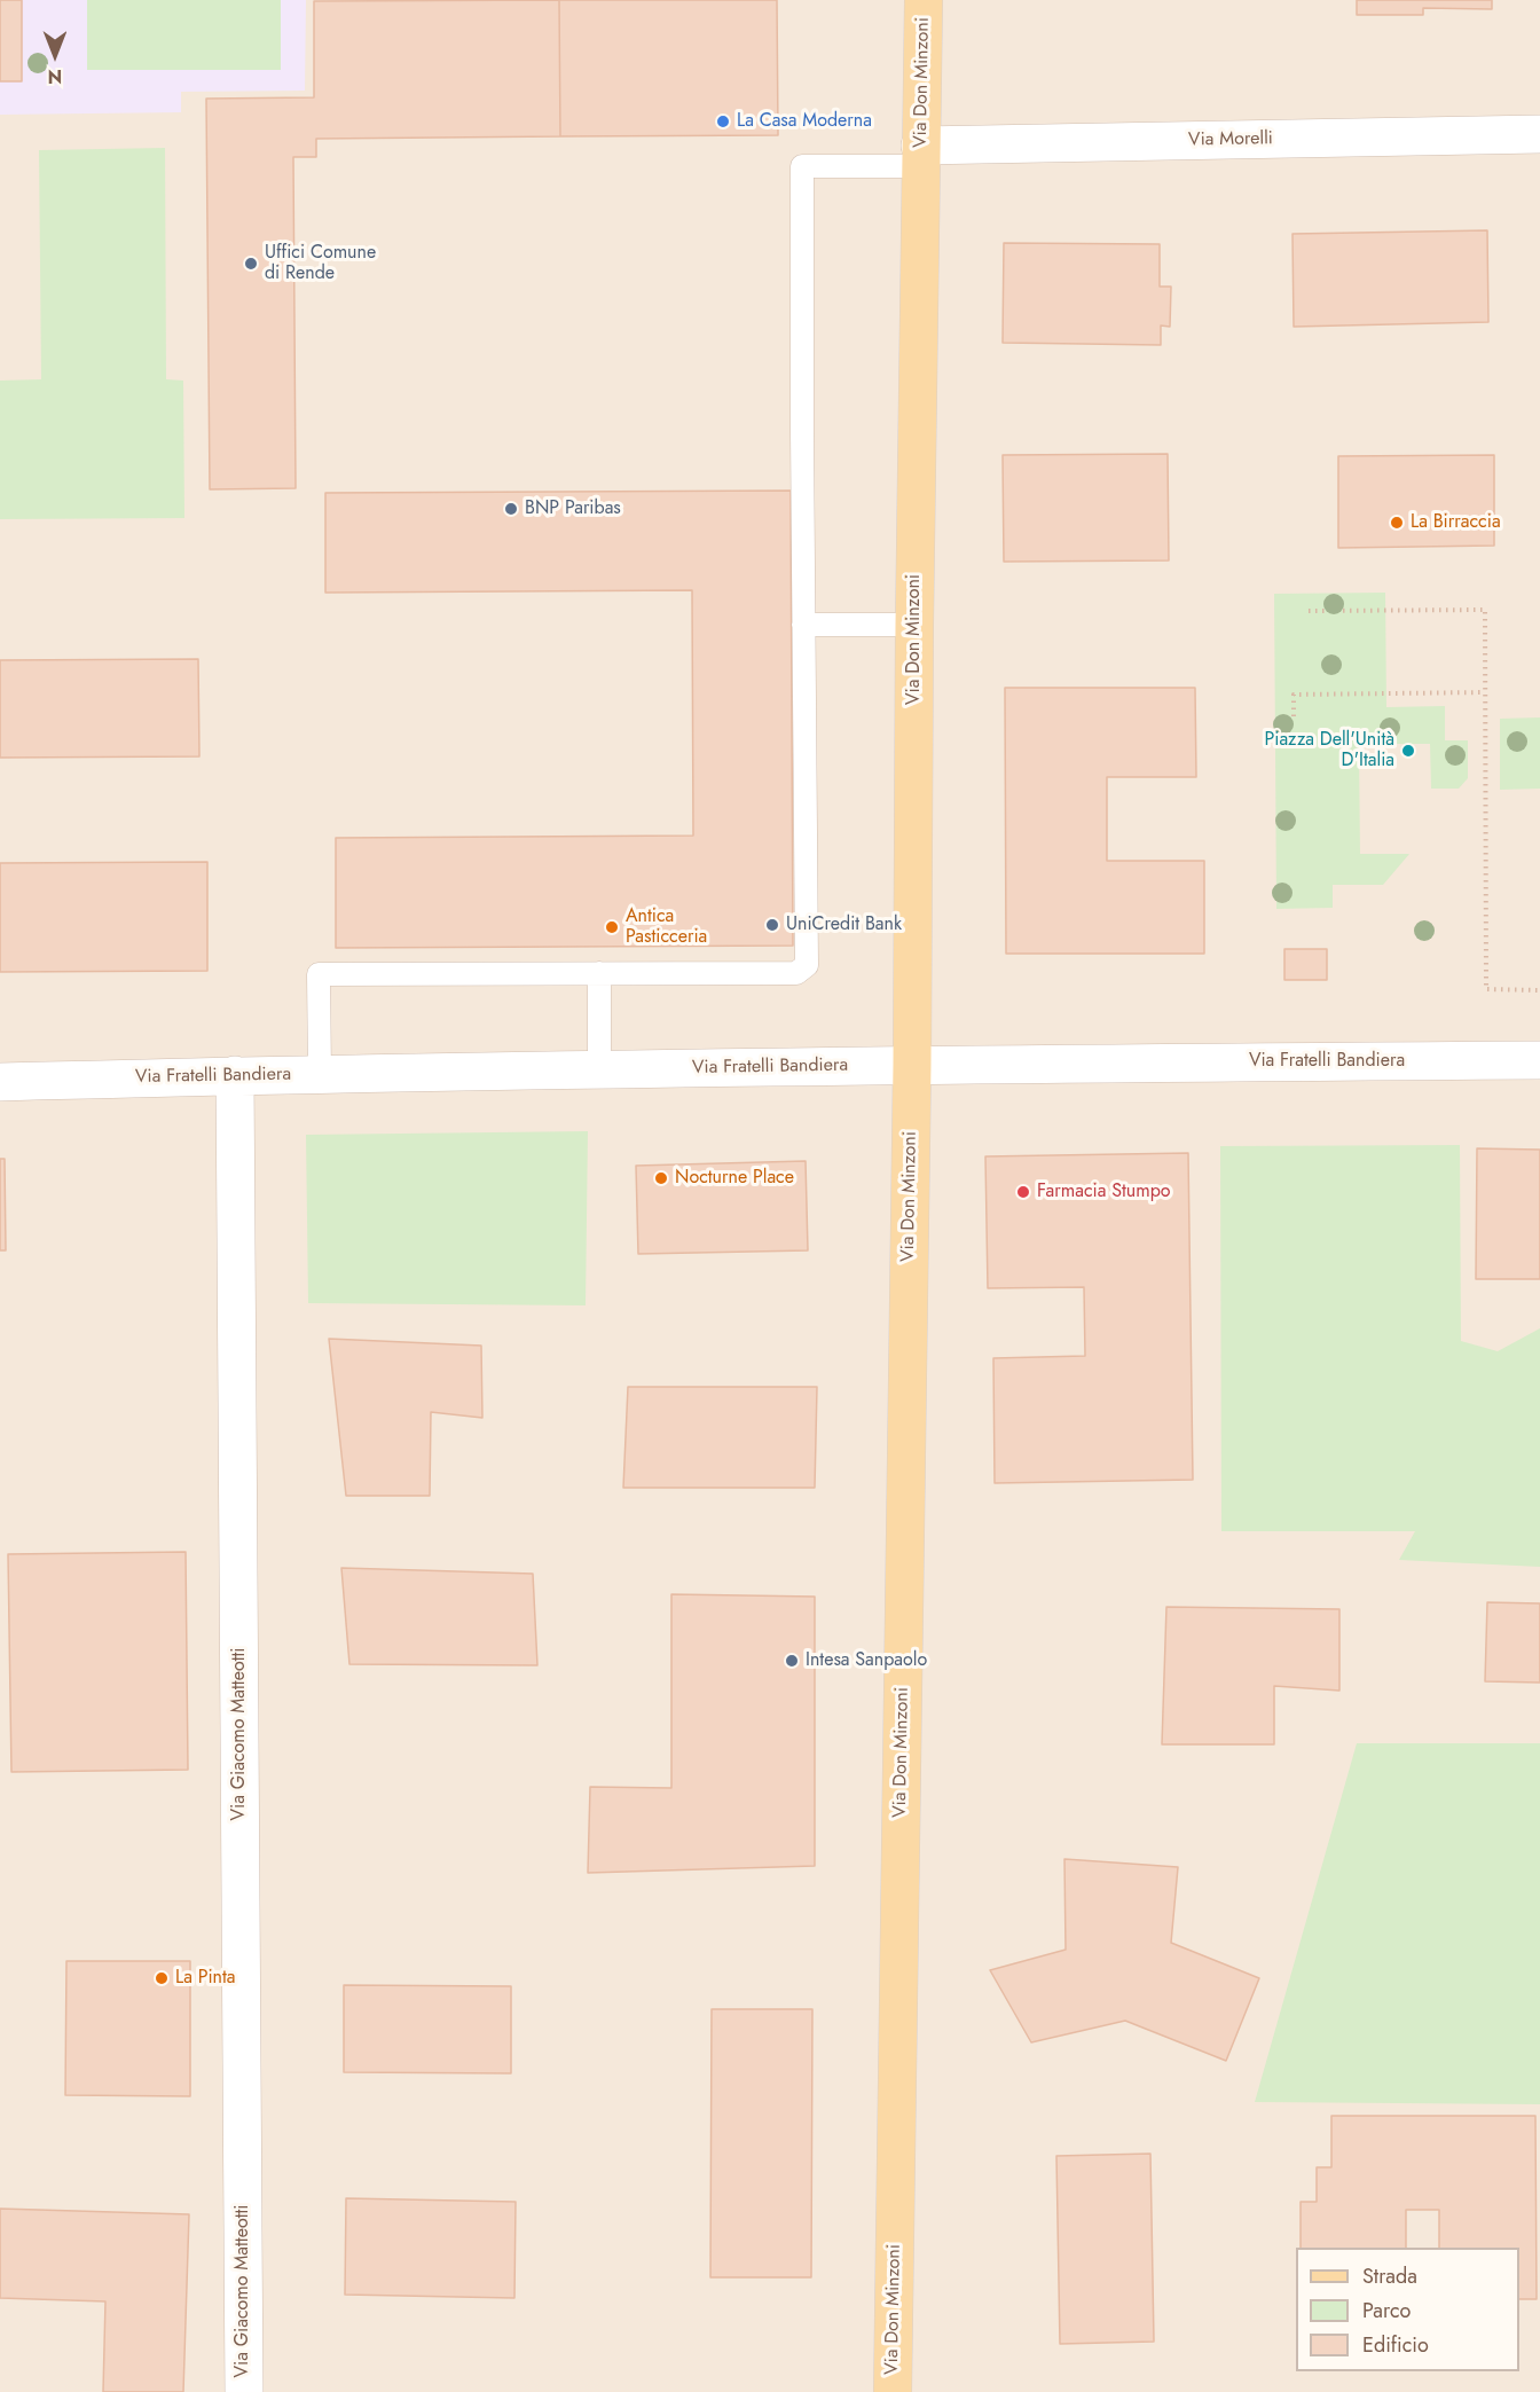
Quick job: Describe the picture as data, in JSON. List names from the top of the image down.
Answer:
{
  "streets": {
    "main road": ["Via Don Minzoni"],
    "street": ["Via Morelli", "Via Fratelli Bandiera", "Via Giacomo Matteotti"]
  },
  "crossings": [
    ["Via Don Minzoni", "Via Morelli"],
    ["Via Don Minzoni", "Via Fratelli Bandiera"],
    ["Via Fratelli Bandiera", "Via Giacomo Matteotti"]
  ],
  "places": [
    "La Casa Moderna",
    "Uffici Comune di Rende",
    "BNP Paribas",
    "La Birraccia",
    "Piazza Dell'Unità D'Italia",
    "UniCredit Bank",
    "Antica Pasticceria",
    "Nocturne Place",
    "Farmacia Stumpo",
    "Intesa Sanpaolo",
    "La Pinta"
  ],
  "legend": ["Strada", "Parco", "Edificio"],
  "north": "bottom"
}
